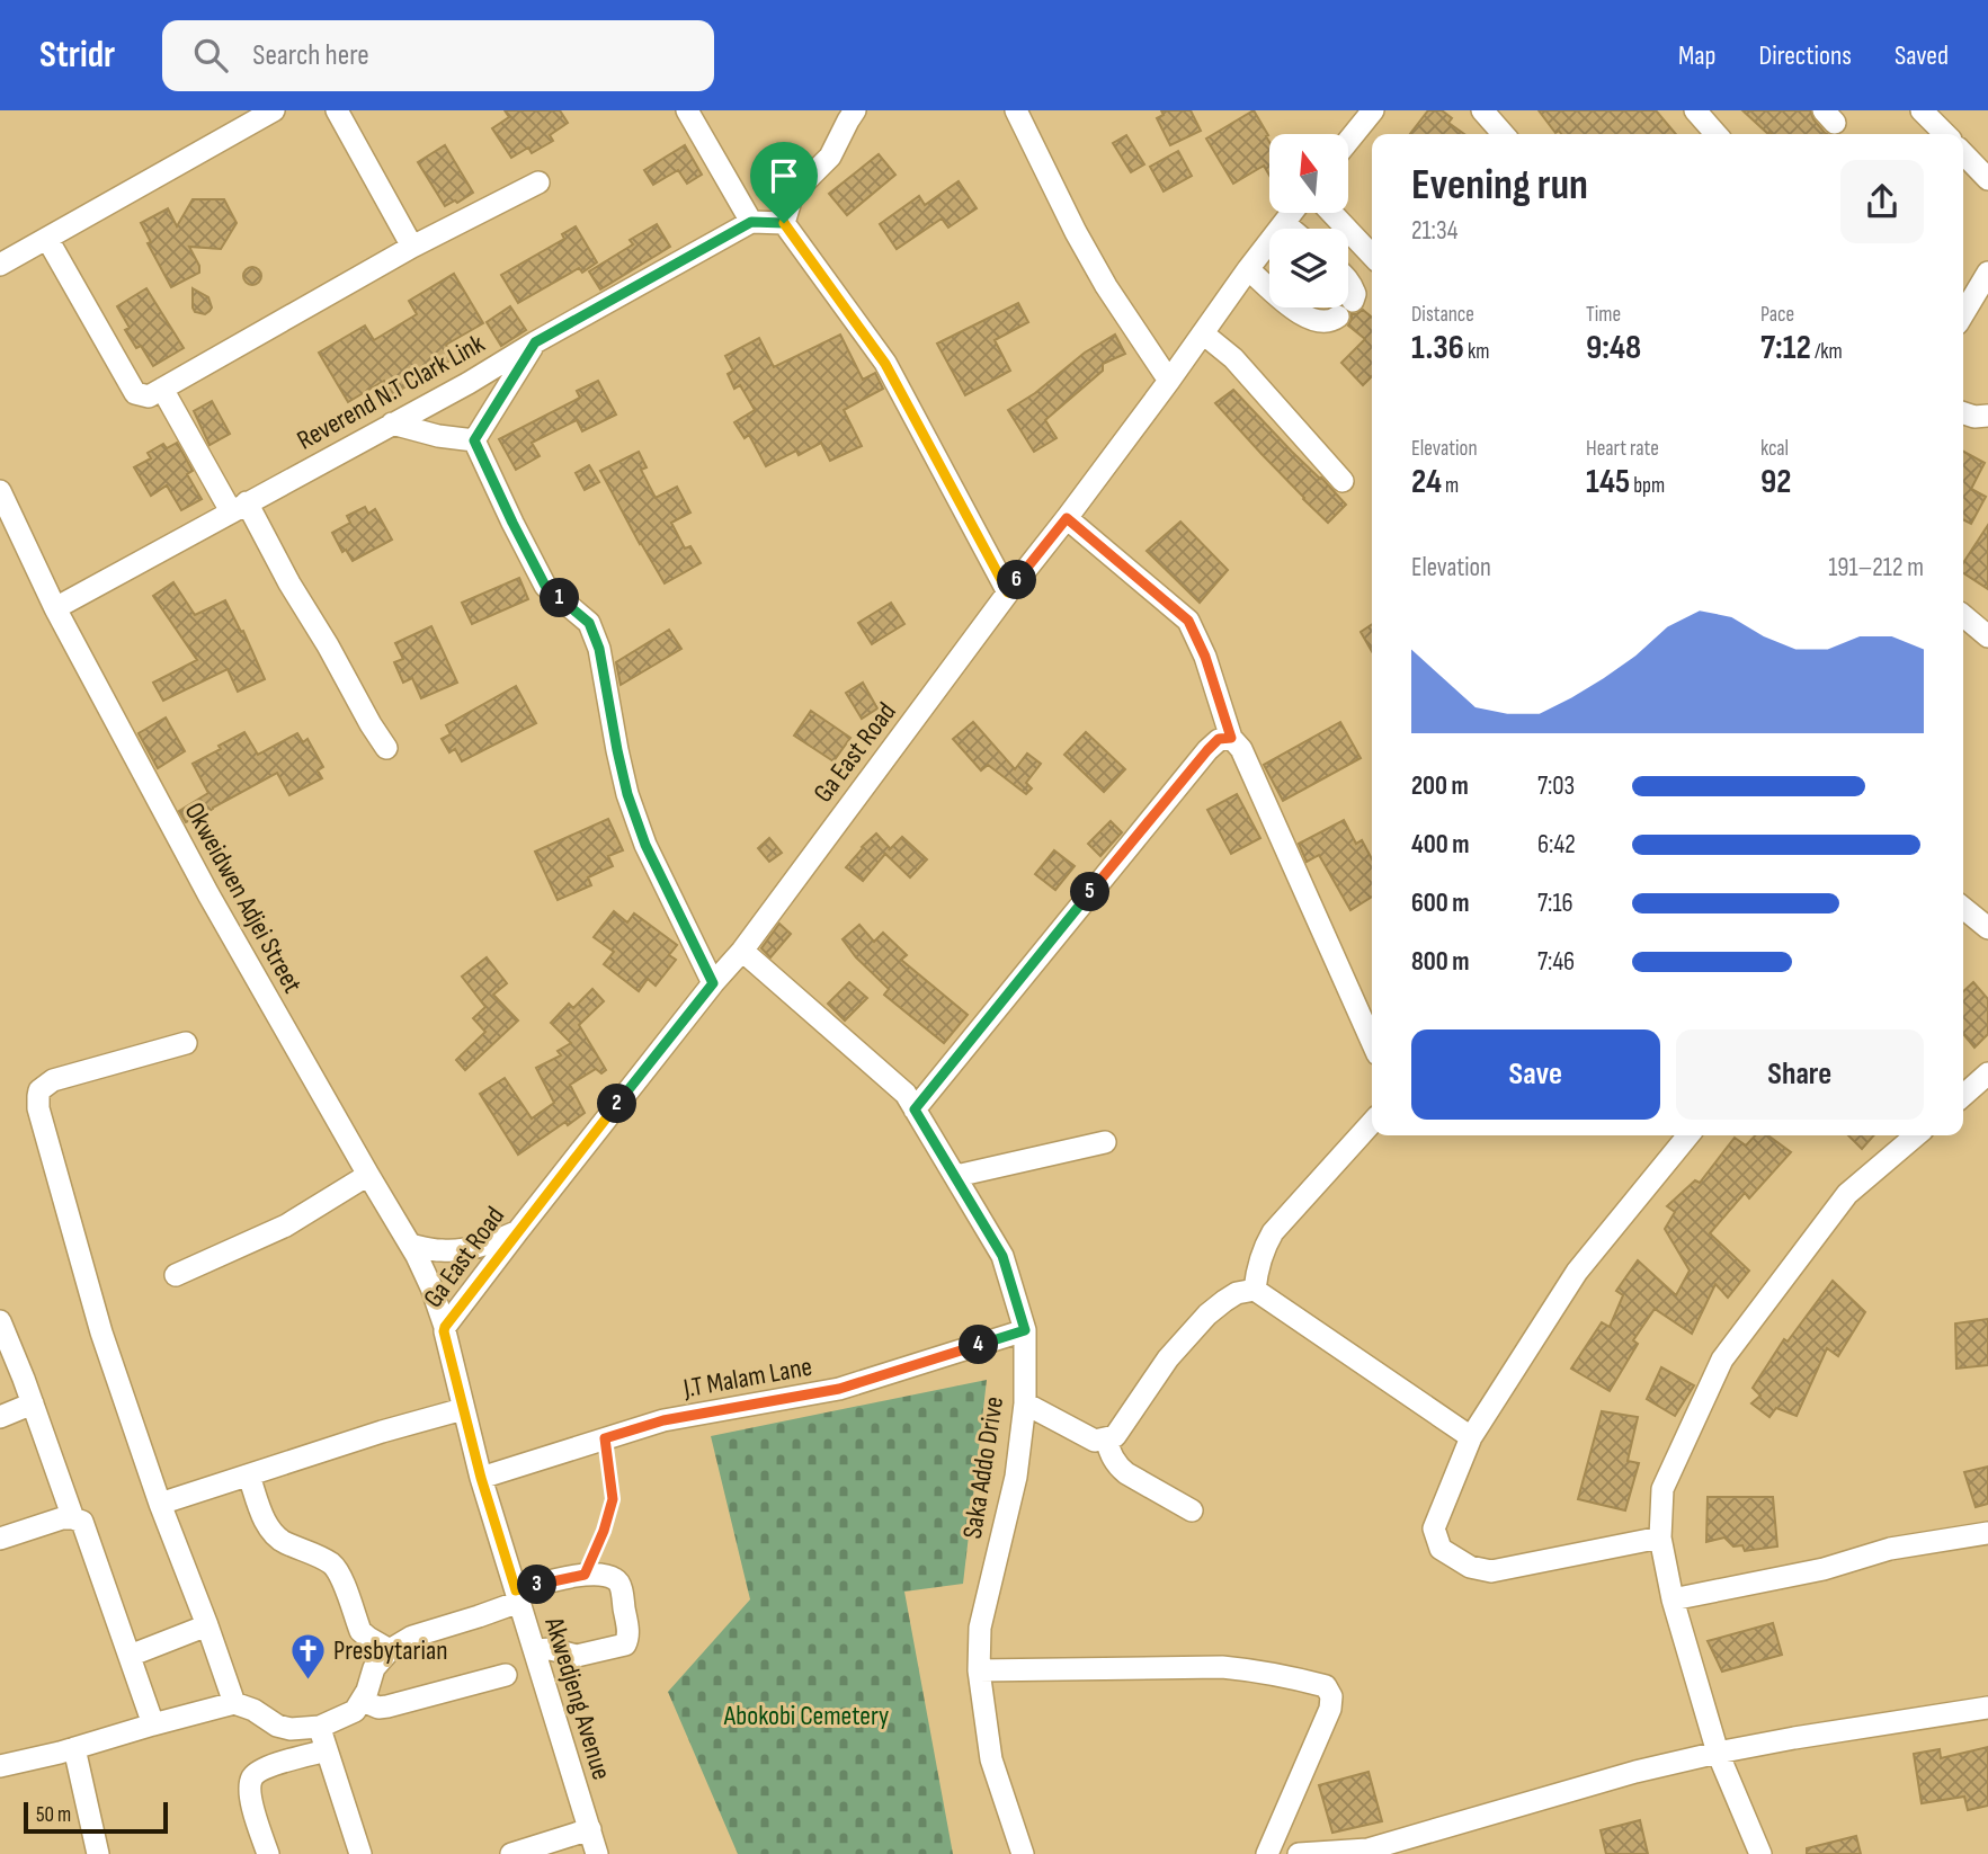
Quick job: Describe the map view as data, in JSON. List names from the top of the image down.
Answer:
{
  "streets": {
    "street": [
      "Reverend N.T Clark Link",
      "Ga East Road",
      "Okweidwen Adjei Street",
      "J.T Malam Lane",
      "Saka Addo Drive",
      "Akwedjeng Avenue"
    ]
  },
  "crossings": [
    ["Reverend N.T Clark Link", "Okweidwen Adjei Street"],
    ["Ga East Road", "Okweidwen Adjei Street"],
    ["Ga East Road", "Saka Addo Drive"],
    ["Ga East Road", "Akwedjeng Avenue"],
    ["Okweidwen Adjei Street", "Akwedjeng Avenue"],
    ["J.T Malam Lane", "Saka Addo Drive"],
    ["J.T Malam Lane", "Akwedjeng Avenue"]
  ],
  "parks": ["Abokobi Cemetery"],
  "places": {
    "church": ["Presbytarian"]
  },
  "scale_bar": "50 m",
  "north": "top",
  "page": {
    "header": "Stridr",
    "search": "Search here",
    "nav": ["Map", "Directions", "Saved"],
    "heading": ["Evening run", "21:34"],
    "stats": [
      ["Distance", "1.36 km"],
      ["Time", "9:48"],
      ["Pace", "7:12 /km"],
      ["Elevation", "24 m"],
      ["Heart rate", "145 bpm"],
      ["kcal", "92"]
    ],
    "chart": ["Elevation", "191–212 m"],
    "pins": [
      "6",
      "1",
      "5",
      "2",
      "4",
      "3"
    ],
    "list": [
      {
        "name": "200 m",
        "note": "7:03"
      },
      {
        "name": "400 m",
        "note": "6:42"
      },
      {
        "name": "600 m",
        "note": "7:16"
      },
      {
        "name": "800 m",
        "note": "7:46"
      }
    ],
    "buttons": ["Save", "Share"],
    "scale": "50 m"
  }
}
